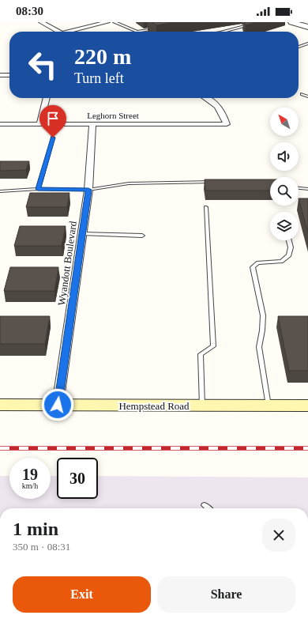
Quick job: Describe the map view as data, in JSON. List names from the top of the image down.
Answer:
{
  "streets": {
    "main road": ["Hempstead Road"],
    "street": ["Leghorn Street", "Wyandott Boulevard"]
  },
  "crossings": [
    ["Leghorn Street", "Wyandott Boulevard"],
    ["Wyandott Boulevard", "Hempstead Road"]
  ],
  "north": "top left",
  "page": {
    "status": "08:30",
    "turn": ["220 m", "Turn left"],
    "speed": "19 km/h",
    "limit": "30",
    "heading": ["1 min", "350 m · 08:31"],
    "buttons": ["Exit", "Share"]
  }
}
